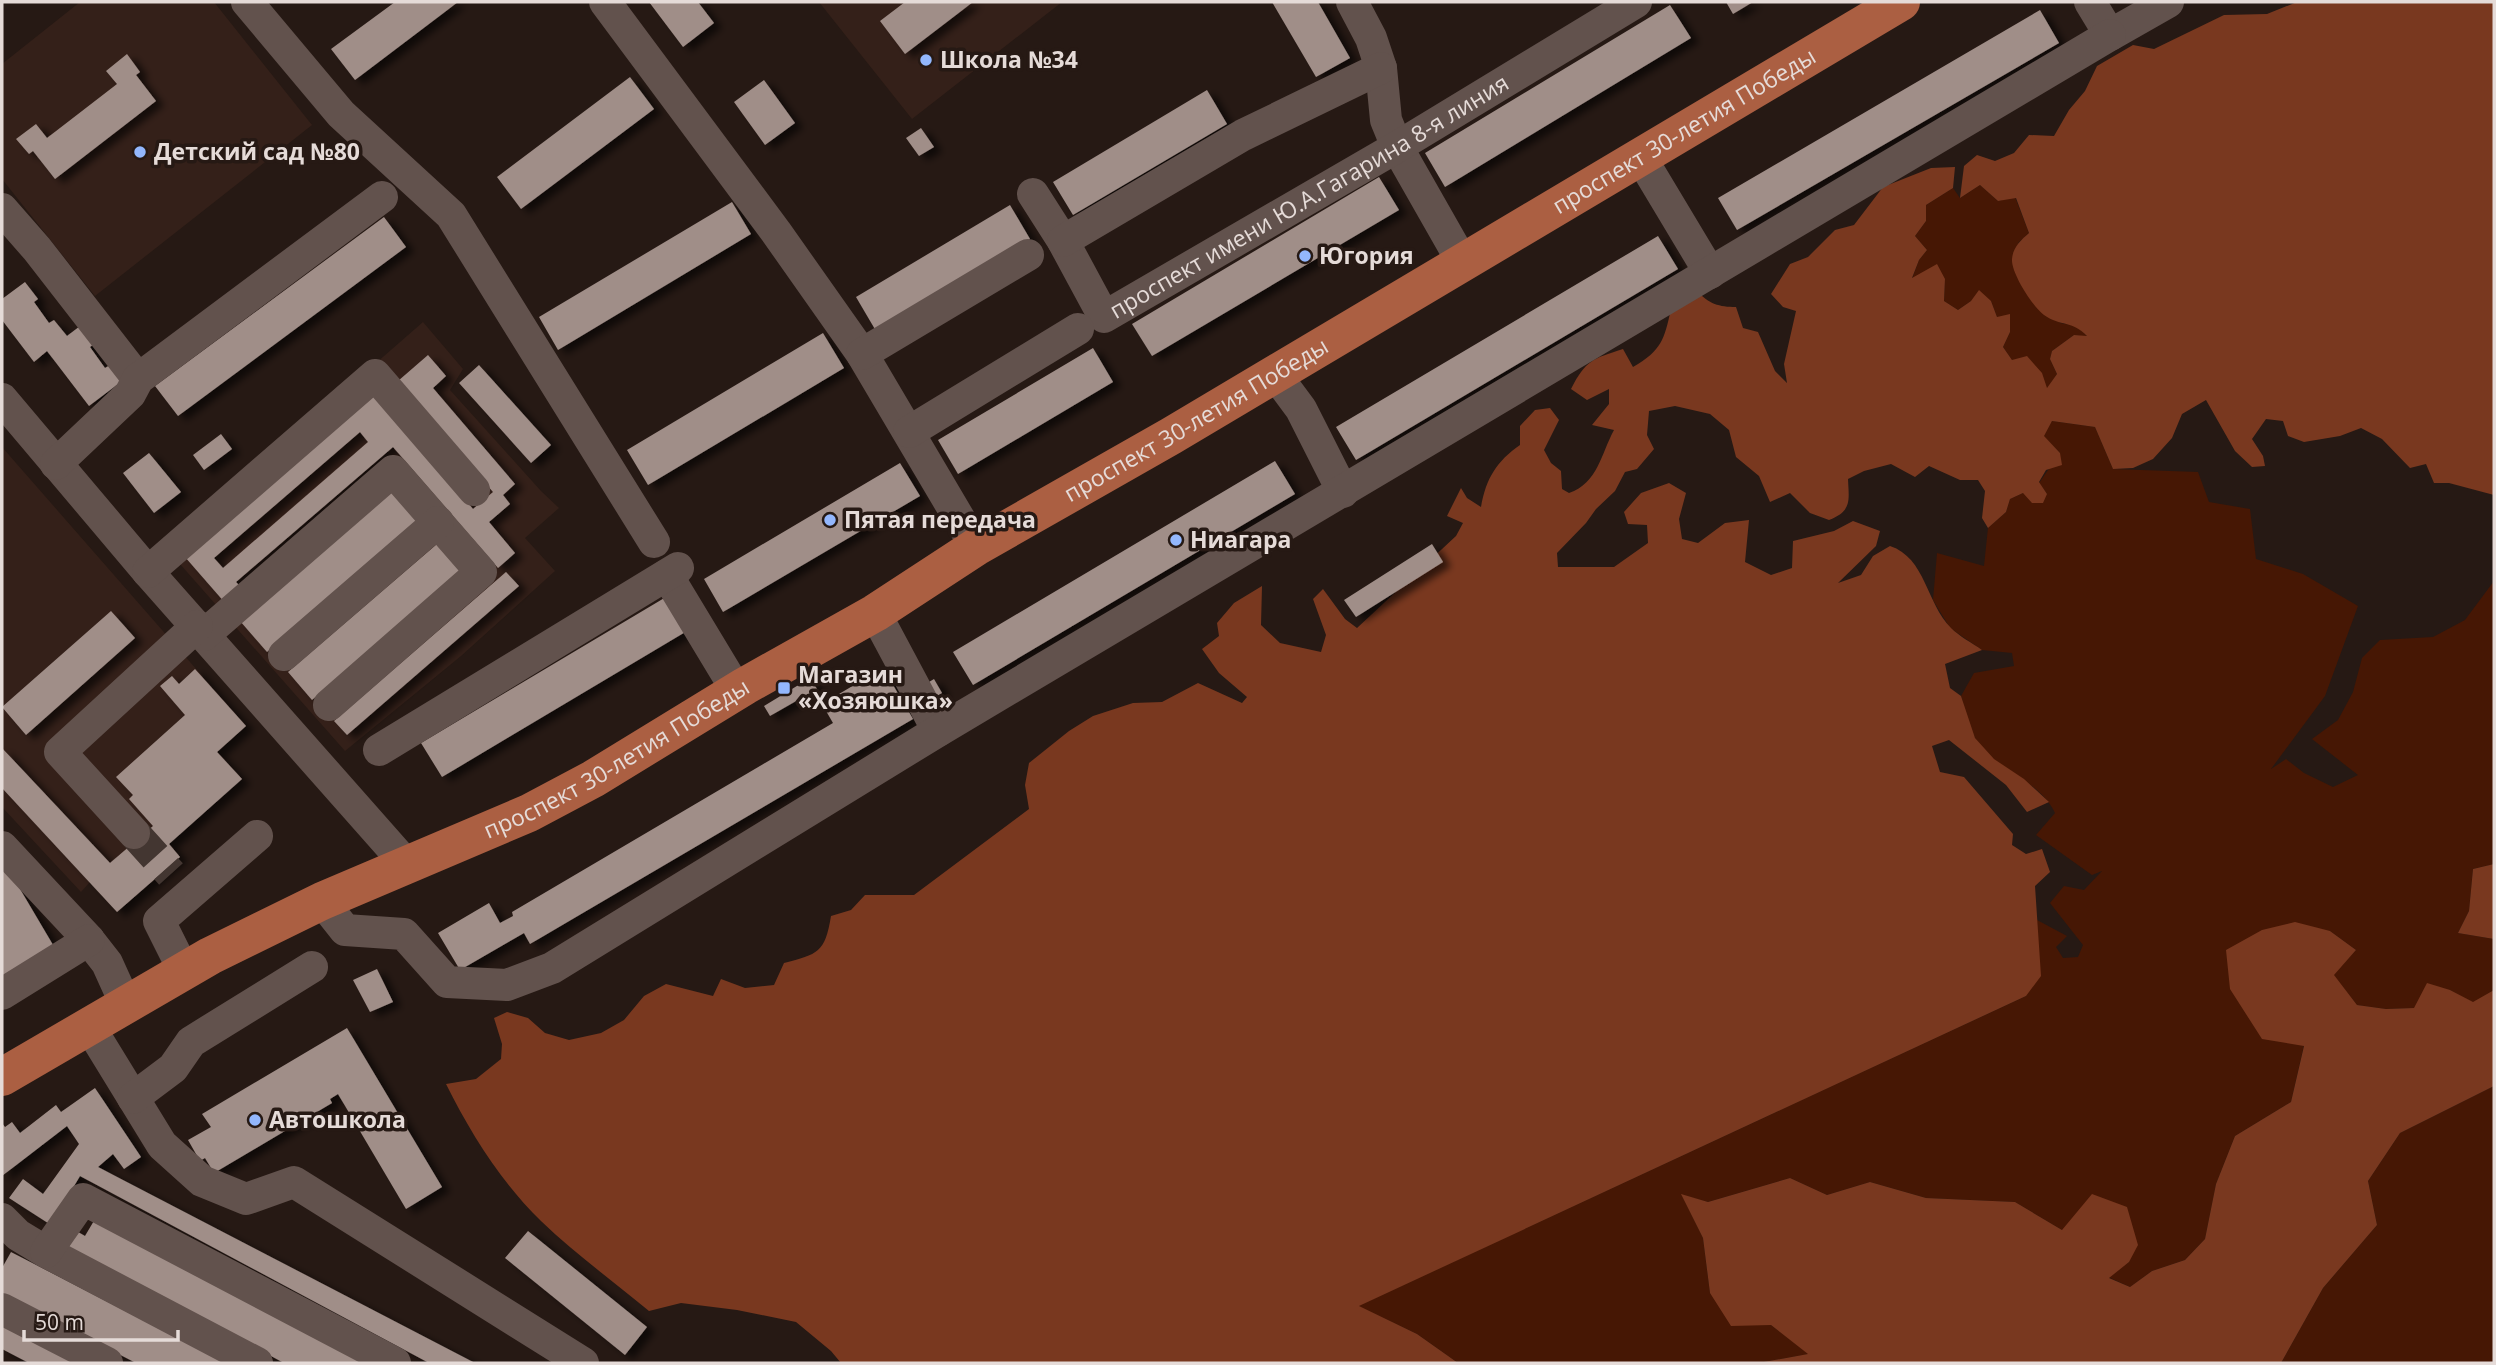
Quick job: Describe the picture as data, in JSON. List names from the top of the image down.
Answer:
{
  "streets": {
    "main road": ["проспект 30-летия Победы"],
    "street": ["проспект имени Ю.А.Гагарина 8-я линия"]
  },
  "places": {
    "other": [
      "Школа №34",
      "Детский сад №80",
      "Югория",
      "Пятая передача",
      "Ниагара",
      "Автошкола"
    ],
    "transit": ["Магазин «Хозяюшка»"]
  },
  "scale_bar": "50 m"
}
